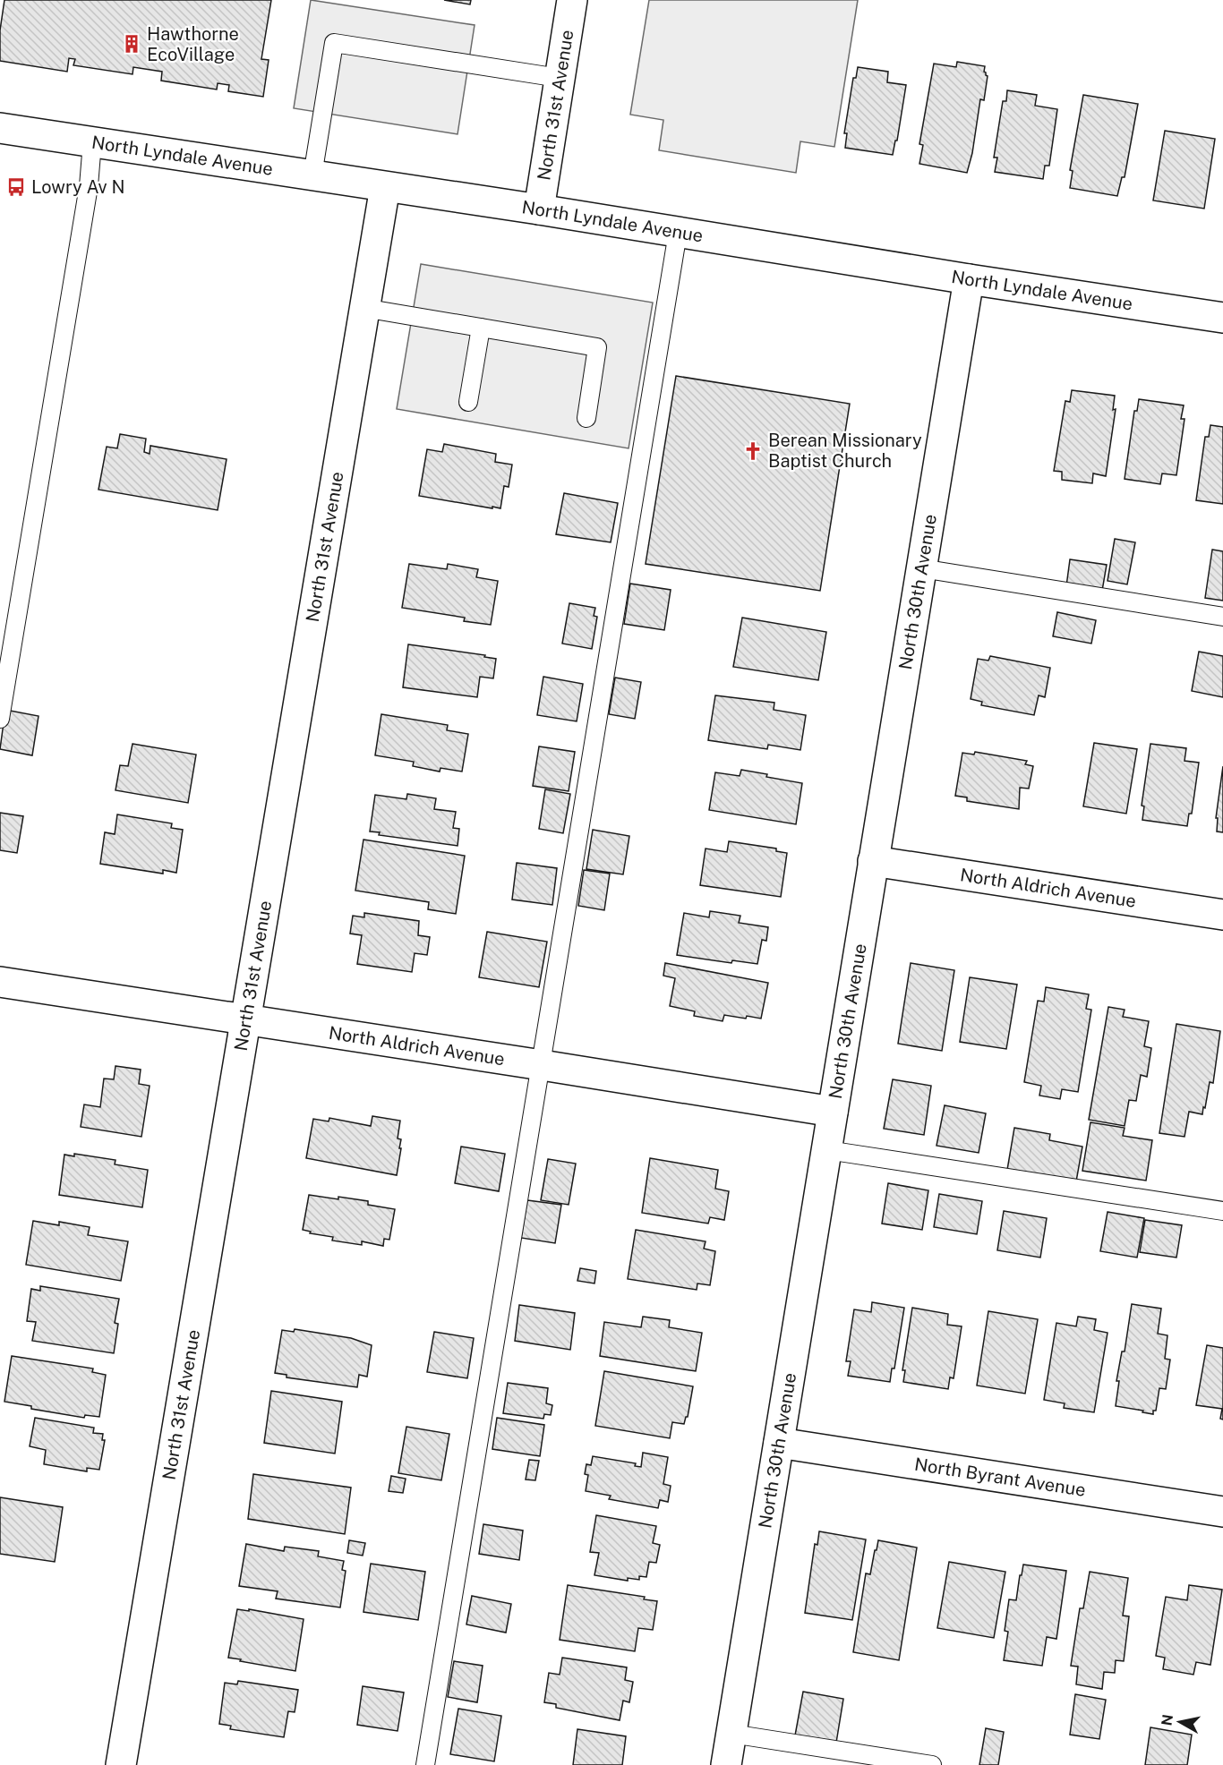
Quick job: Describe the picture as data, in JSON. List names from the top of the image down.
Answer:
{
  "streets": {
    "street": [
      "North 31st Avenue",
      "North Lyndale Avenue",
      "North 30th Avenue",
      "North Aldrich Avenue",
      "North Byrant Avenue"
    ]
  },
  "crossings": [
    ["North 31st Avenue", "North Lyndale Avenue"],
    ["North 31st Avenue", "North Aldrich Avenue"],
    ["North Lyndale Avenue", "North 30th Avenue"],
    ["North 30th Avenue", "North Aldrich Avenue"],
    ["North 30th Avenue", "North Byrant Avenue"]
  ],
  "places": {
    "building": ["Hawthorne EcoVillage"],
    "bus stop": ["Lowry Av N"],
    "church": ["Berean Missionary Baptist Church"]
  },
  "north": "left"
}
